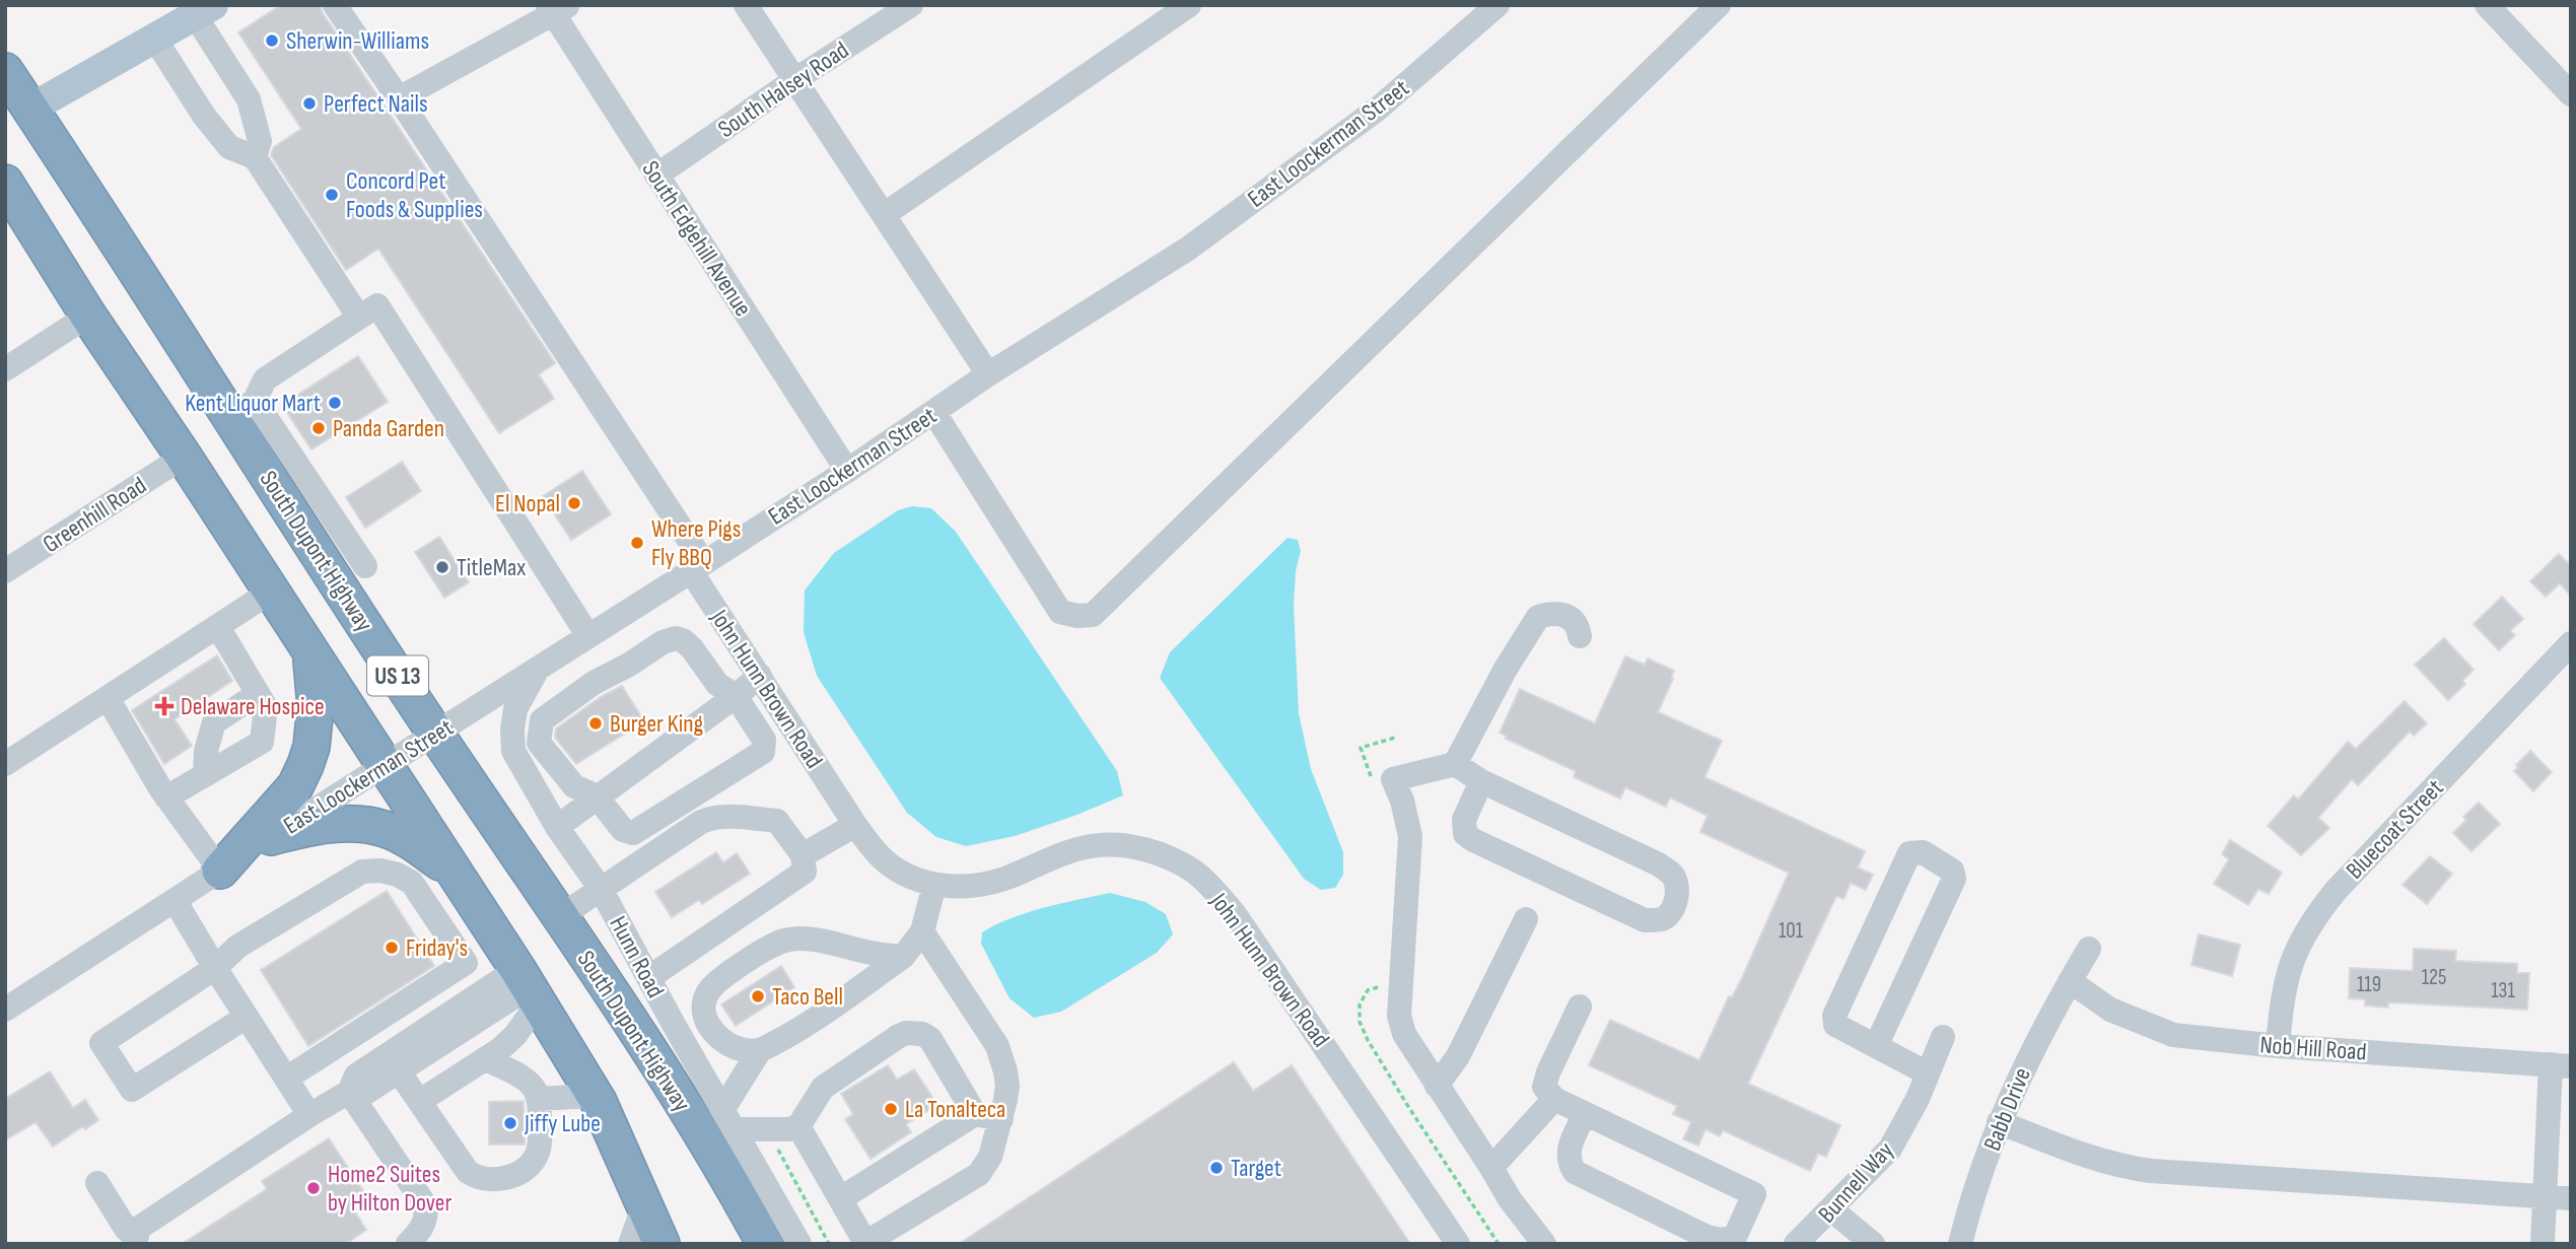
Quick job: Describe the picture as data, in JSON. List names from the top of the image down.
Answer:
{
  "streets": {
    "highway": ["South Dupont Highway", "US 13"],
    "street": [
      "South Halsey Road",
      "East Loockerman Street",
      "South Edgehill Avenue",
      "Greenhill Road",
      "John Hunn Brown Road",
      "Bluecoat Street",
      "Hunn Road",
      "Nob Hill Road",
      "Babb Drive",
      "Bunnell Way"
    ]
  },
  "crossings": [
    ["South Halsey Road", "South Edgehill Avenue"],
    ["East Loockerman Street", "South Edgehill Avenue"],
    ["East Loockerman Street", "South Dupont Highway"],
    ["East Loockerman Street", "US 13"],
    ["East Loockerman Street", "John Hunn Brown Road"],
    ["East Loockerman Street", "Hunn Road"],
    ["Greenhill Road", "US 13"],
    ["South Dupont Highway", "US 13"],
    ["Bluecoat Street", "Nob Hill Road"],
    ["Nob Hill Road", "Babb Drive"]
  ],
  "places": {
    "other": [
      "Sherwin-Williams",
      "Perfect Nails",
      "Concord Pet Foods & Supplies",
      "Kent Liquor Mart",
      "Panda Garden",
      "El Nopal",
      "Where Pigs Fly BBQ",
      "TitleMax",
      "Burger King",
      "Friday's",
      "Taco Bell",
      "La Tonalteca",
      "Jiffy Lube",
      "Target",
      "Home2 Suites by Hilton Dover"
    ],
    "health": ["Delaware Hospice"]
  },
  "house_numbers": [
    "101",
    "125",
    "119",
    "131"
  ]
}
